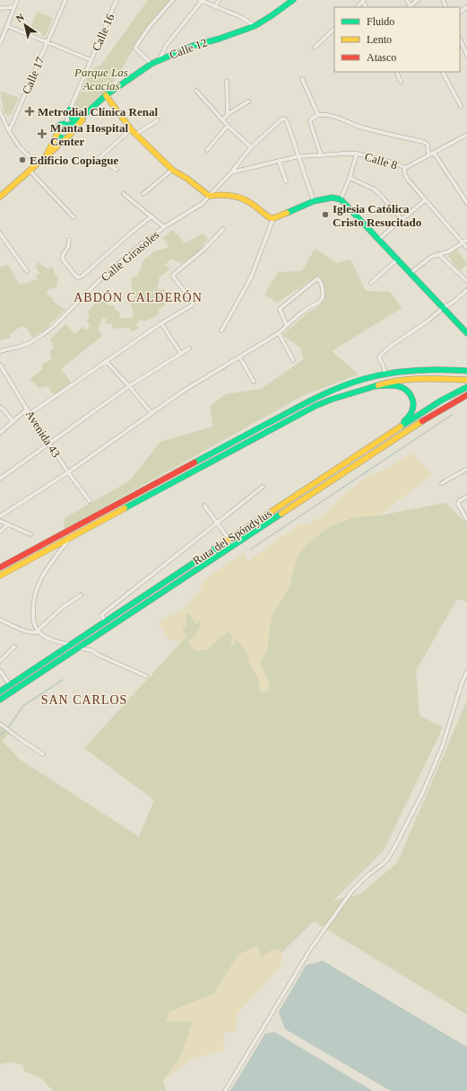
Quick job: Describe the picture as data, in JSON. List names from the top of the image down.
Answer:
{
  "streets": {
    "main road": ["Calle 12", "Ruta del Spóndylus"],
    "street": [
      "Calle 16",
      "Calle 17",
      "Calle 8",
      "Calle Girasoles",
      "Avenida 43"
    ]
  },
  "crossings": [
    ["Calle 16", "Calle 12"]
  ],
  "districts": ["ABDÓN CALDERÓN", "SAN CARLOS"],
  "parks": ["Parque Las Acacias"],
  "places": {
    "health": ["Metrodial Clínica Renal", "Manta Hospital Center"],
    "other": ["Edificio Copiague", "Iglesia Católica Cristo Resucitado"]
  },
  "legend": ["Fluido", "Lento", "Atasco"],
  "north": "top left"
}
